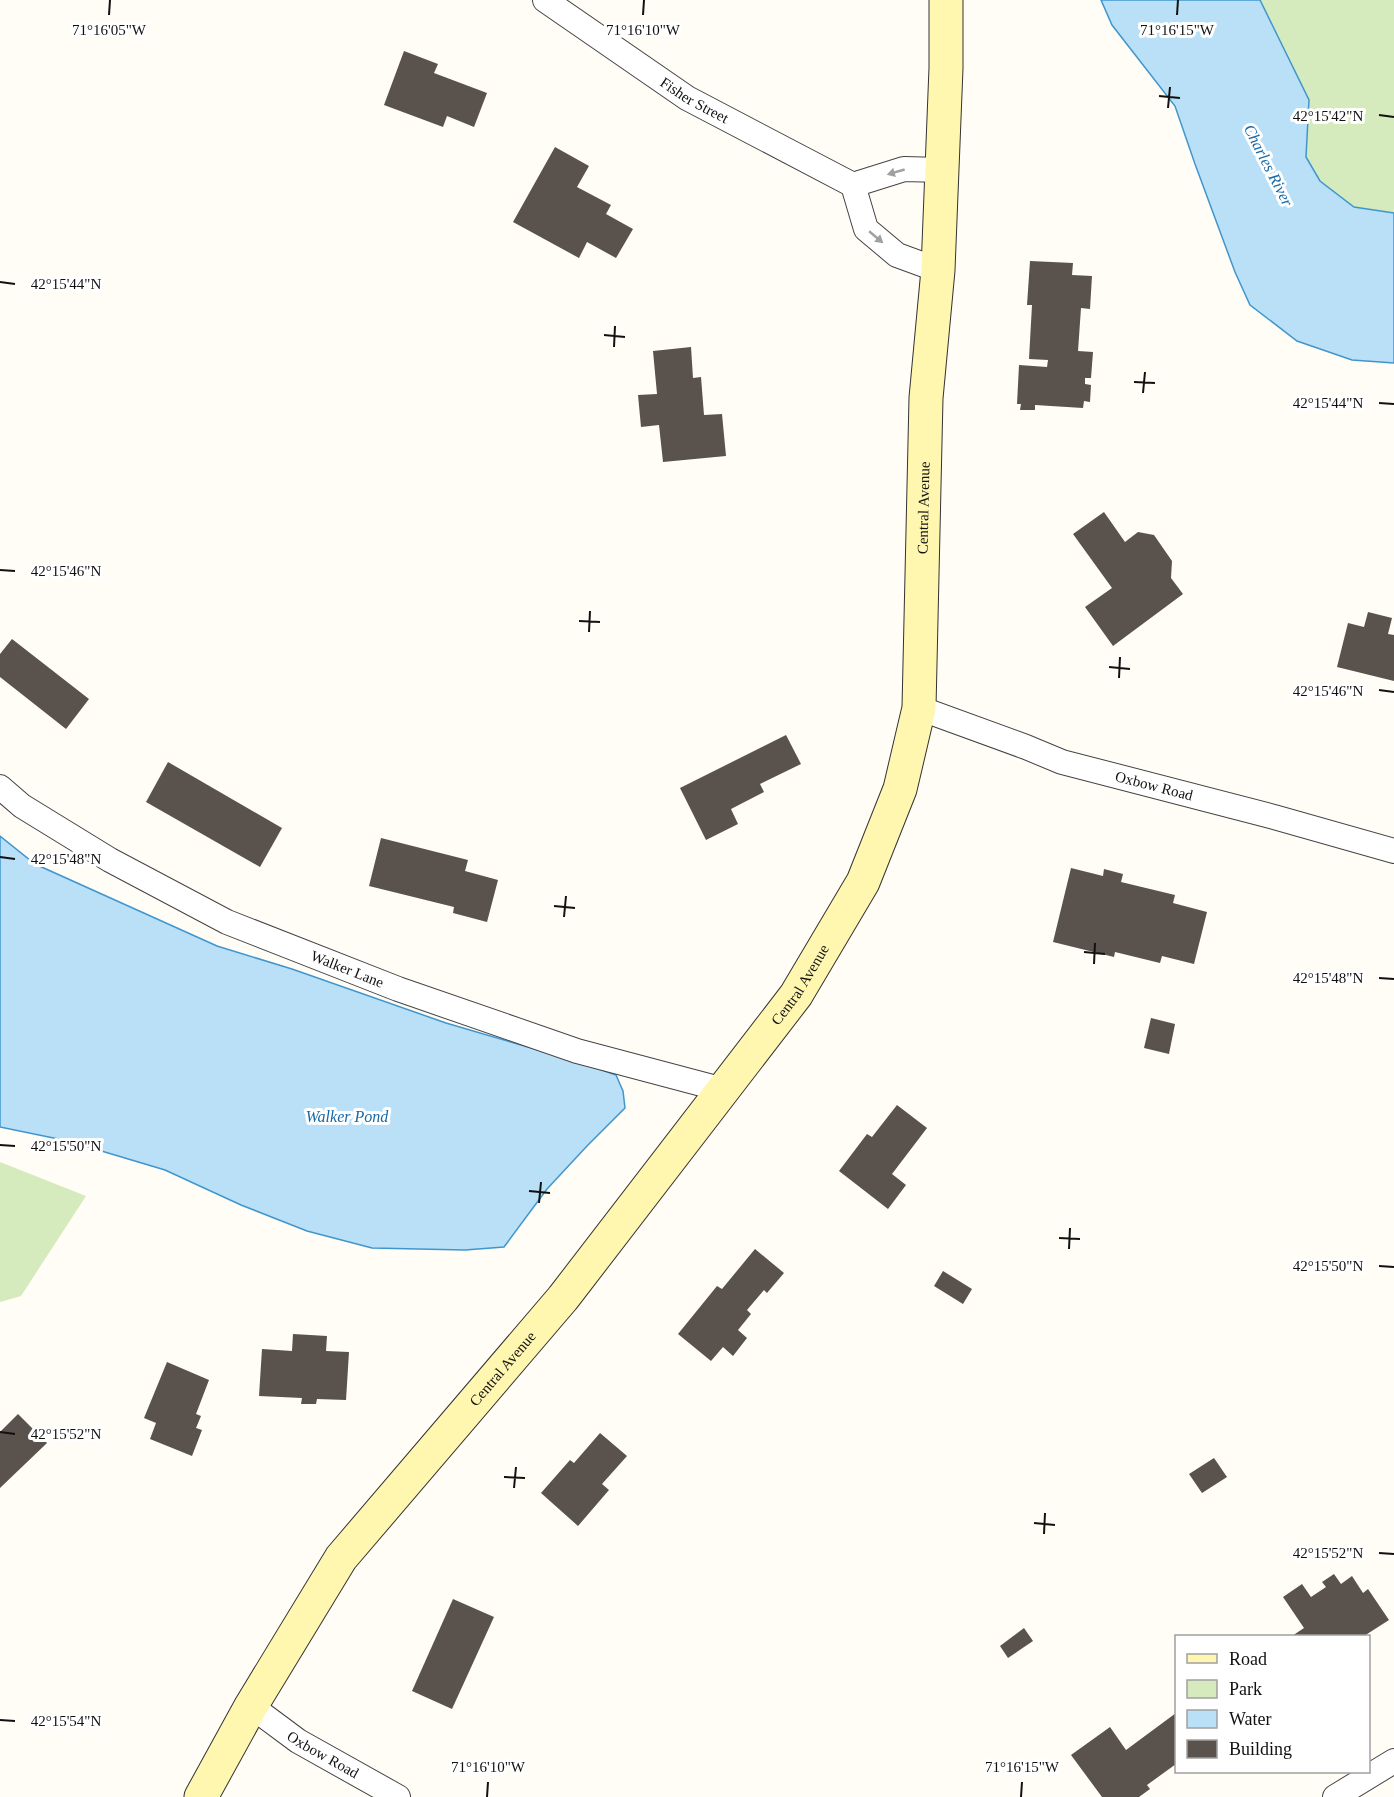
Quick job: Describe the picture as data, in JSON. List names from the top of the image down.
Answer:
{
  "streets": {
    "main road": ["Central Avenue"],
    "street": ["Fisher Street", "Oxbow Road", "Walker Lane"]
  },
  "crossings": [
    ["Central Avenue", "Oxbow Road"],
    ["Central Avenue", "Walker Lane"]
  ],
  "water": ["Charles River", "Walker Pond"],
  "legend": [
    "Road",
    "Park",
    "Water",
    "Building"
  ],
  "coordinates": [
    "71°16'05\"W",
    "71°16'10\"W",
    "71°16'15\"W",
    "42°15'42\"N",
    "42°15'44\"N",
    "42°15'46\"N",
    "42°15'48\"N",
    "42°15'50\"N",
    "42°15'52\"N",
    "42°15'54\"N"
  ]
}
